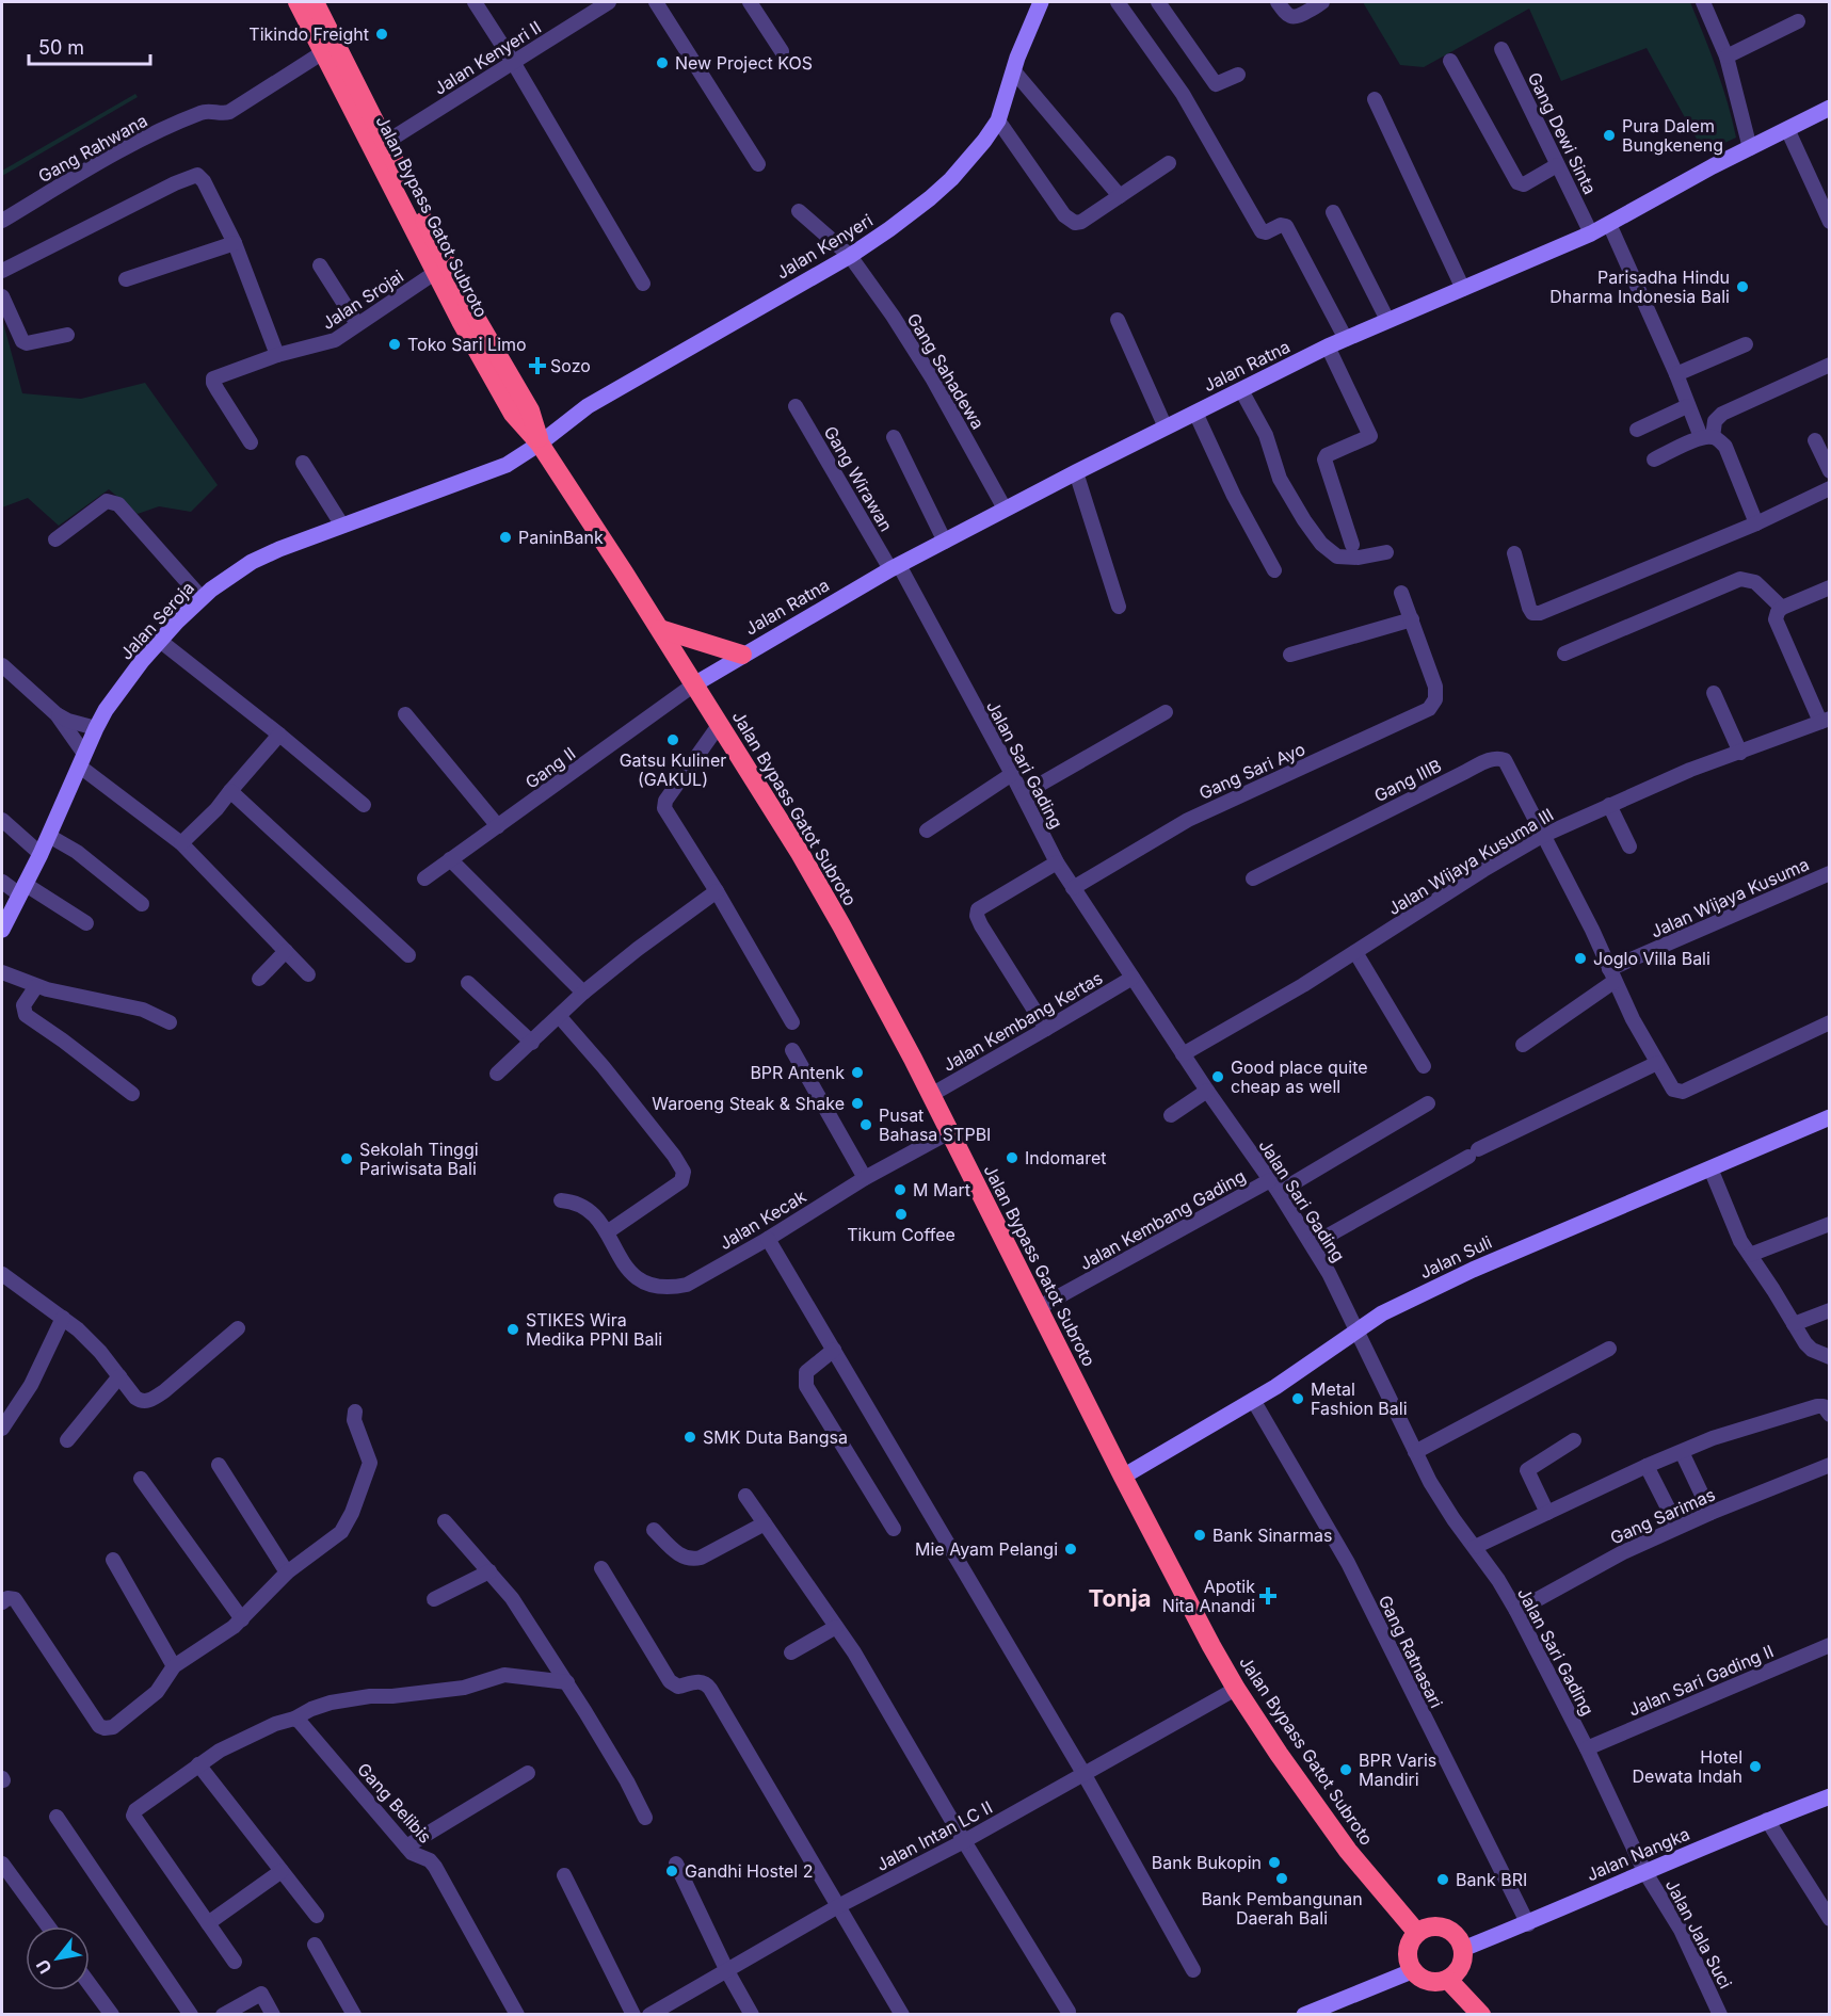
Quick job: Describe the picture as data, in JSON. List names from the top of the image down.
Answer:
{
  "streets": {
    "highway": ["Jalan Bypass Gatot Subroto"],
    "street": [
      "Jalan Kenyeri II",
      "Gang Dewi Sinta",
      "Gang Rahwana",
      "Jalan Kenyeri",
      "Jalan Srojai",
      "Jalan Ratna",
      "Gang Sahadewa",
      "Gang Wirawan",
      "Jalan Seroja",
      "Jalan Sari Gading",
      "Gang II",
      "Gang Sari Ayo",
      "Gang IIIB",
      "Jalan Wijaya Kusuma III",
      "Jalan Wijaya Kusuma",
      "Jalan Kembang Kertas",
      "Jalan Kecak",
      "Jalan Kembang Gading",
      "Jalan Suli",
      "Gang Sarimas",
      "Gang Ratnasari",
      "Jalan Sari Gading II",
      "Gang Belibis",
      "Jalan Intan LC II",
      "Jalan Nangka",
      "Jalan Jala Suci"
    ]
  },
  "crossings": [
    ["Jalan Kenyeri II", "Jalan Bypass Gatot Subroto"],
    ["Gang Dewi Sinta", "Jalan Ratna"],
    ["Gang Rahwana", "Jalan Bypass Gatot Subroto"],
    ["Jalan Bypass Gatot Subroto", "Jalan Kenyeri"],
    ["Jalan Bypass Gatot Subroto", "Jalan Srojai"],
    ["Jalan Bypass Gatot Subroto", "Jalan Ratna"],
    ["Jalan Bypass Gatot Subroto", "Jalan Seroja"],
    ["Jalan Bypass Gatot Subroto", "Gang II"],
    ["Jalan Bypass Gatot Subroto", "Jalan Kembang Kertas"],
    ["Jalan Bypass Gatot Subroto", "Jalan Kecak"],
    ["Jalan Bypass Gatot Subroto", "Jalan Kembang Gading"],
    ["Jalan Bypass Gatot Subroto", "Jalan Suli"],
    ["Jalan Bypass Gatot Subroto", "Jalan Intan LC II"],
    ["Jalan Bypass Gatot Subroto", "Jalan Nangka"],
    ["Jalan Kenyeri", "Gang Sahadewa"],
    ["Jalan Kenyeri", "Jalan Seroja"],
    ["Jalan Ratna", "Gang Sahadewa"],
    ["Jalan Ratna", "Gang Wirawan"],
    ["Jalan Ratna", "Jalan Sari Gading"],
    ["Jalan Ratna", "Gang II"],
    ["Gang Wirawan", "Jalan Sari Gading"],
    ["Jalan Sari Gading", "Gang Sari Ayo"],
    ["Jalan Sari Gading", "Jalan Wijaya Kusuma III"],
    ["Jalan Sari Gading", "Jalan Kembang Kertas"],
    ["Jalan Sari Gading", "Jalan Kembang Gading"],
    ["Jalan Sari Gading", "Jalan Suli"],
    ["Jalan Sari Gading", "Gang Sarimas"],
    ["Jalan Sari Gading", "Jalan Sari Gading II"],
    ["Jalan Sari Gading", "Jalan Nangka"],
    ["Jalan Sari Gading", "Jalan Jala Suci"],
    ["Gang IIIB", "Jalan Wijaya Kusuma III"],
    ["Jalan Suli", "Gang Ratnasari"],
    ["Gang Ratnasari", "Jalan Nangka"],
    ["Jalan Nangka", "Jalan Jala Suci"]
  ],
  "districts": ["Tonja"],
  "places": {
    "other": [
      "Tikindo Freight",
      "New Project KOS",
      "Pura Dalem Bungkeneng",
      "Parisadha Hindu Dharma Indonesia Bali",
      "Toko Sari Limo",
      "PaninBank",
      "Gatsu Kuliner (GAKUL)",
      "Joglo Villa Bali",
      "BPR Antenk",
      "Good place quite cheap as well",
      "Waroeng Steak & Shake",
      "Pusat Bahasa STPBI",
      "Indomaret",
      "Sekolah Tinggi Pariwisata Bali",
      "M Mart",
      "Tikum Coffee",
      "STIKES Wira Medika PPNI Bali",
      "Metal Fashion Bali",
      "SMK Duta Bangsa",
      "Bank Sinarmas",
      "Mie Ayam Pelangi",
      "Hotel Dewata Indah",
      "BPR Varis Mandiri",
      "Bank Bukopin",
      "Gandhi Hostel 2",
      "Bank Pembangunan Daerah Bali",
      "Bank BRI"
    ],
    "health": ["Sozo", "Apotik Nita Anandi"]
  },
  "scale_bar": "50 m",
  "north": "bottom left"
}
